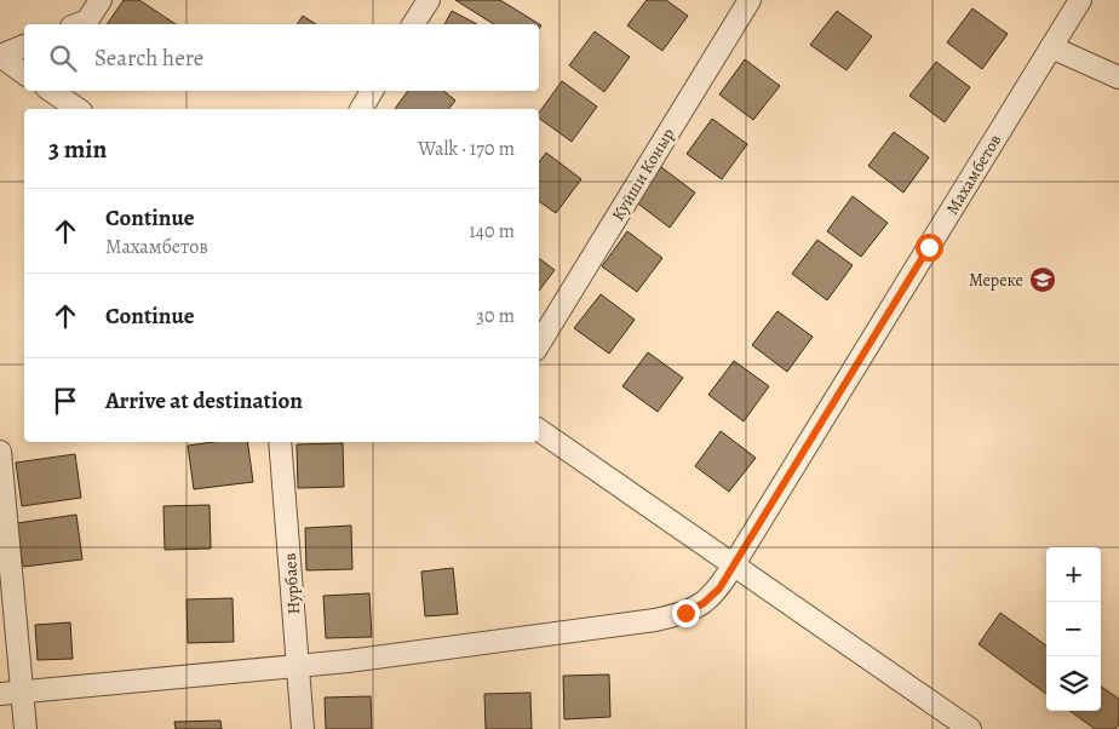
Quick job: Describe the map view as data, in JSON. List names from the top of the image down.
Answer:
{
  "streets": {
    "street": ["Куйши Коныр", "Махамбетов", "Нурбаев"]
  },
  "crossings": [
    ["Махамбетов", "Нурбаев"]
  ],
  "places": {
    "school or university": ["Мереке"]
  },
  "page": {
    "search": "Search here",
    "heading": ["3 min", "Walk · 170 m"],
    "list": [
      ["Continue", "Махамбетов", "140 m"],
      ["Continue", "30 m"],
      "Arrive at destination"
    ],
    "map_buttons": ["+", "−"]
  }
}
